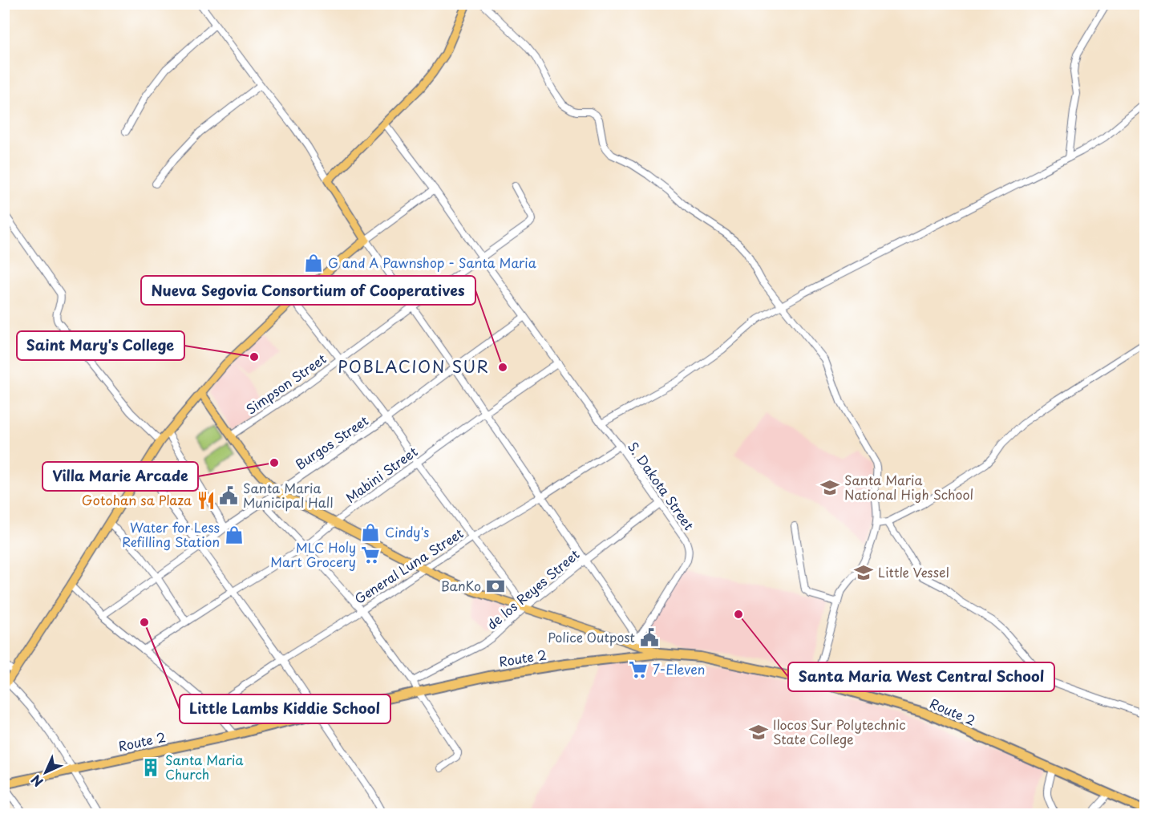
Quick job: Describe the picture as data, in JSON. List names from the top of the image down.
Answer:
{
  "streets": {
    "highway": ["Route 2"],
    "street": [
      "Simpson Street",
      "Burgos Street",
      "Mabini Street",
      "S. Dakota Street",
      "General Luna Street",
      "de los Reyes Street"
    ]
  },
  "crossings": [
    ["Simpson Street", "S. Dakota Street"],
    ["Burgos Street", "S. Dakota Street"],
    ["Mabini Street", "S. Dakota Street"],
    ["S. Dakota Street", "General Luna Street"],
    ["S. Dakota Street", "de los Reyes Street"]
  ],
  "districts": ["POBLACION SUR"],
  "places": {
    "shop": ["G and A Pawnshop - Santa Maria", "Cindy's", "Water for Less Refilling Station"],
    "other": [
      "Saint Mary's College",
      "Nueva Segovia Consortium of Cooperatives",
      "Villa Marie Arcade",
      "Santa Maria West Central School",
      "Little Lambs Kiddie School"
    ],
    "school or university": ["Santa Maria National High School", "Little Vessel", "Ilocos Sur Polytechnic State College"],
    "public building": ["Santa Maria Municipal Hall", "Police Outpost"],
    "restaurant": ["Gotohan sa Plaza"],
    "supermarket": ["MLC Holy Mart Grocery", "7-Eleven"],
    "bank": ["BanKo"],
    "building": ["Santa Maria Church"]
  },
  "north": "bottom left"
}
